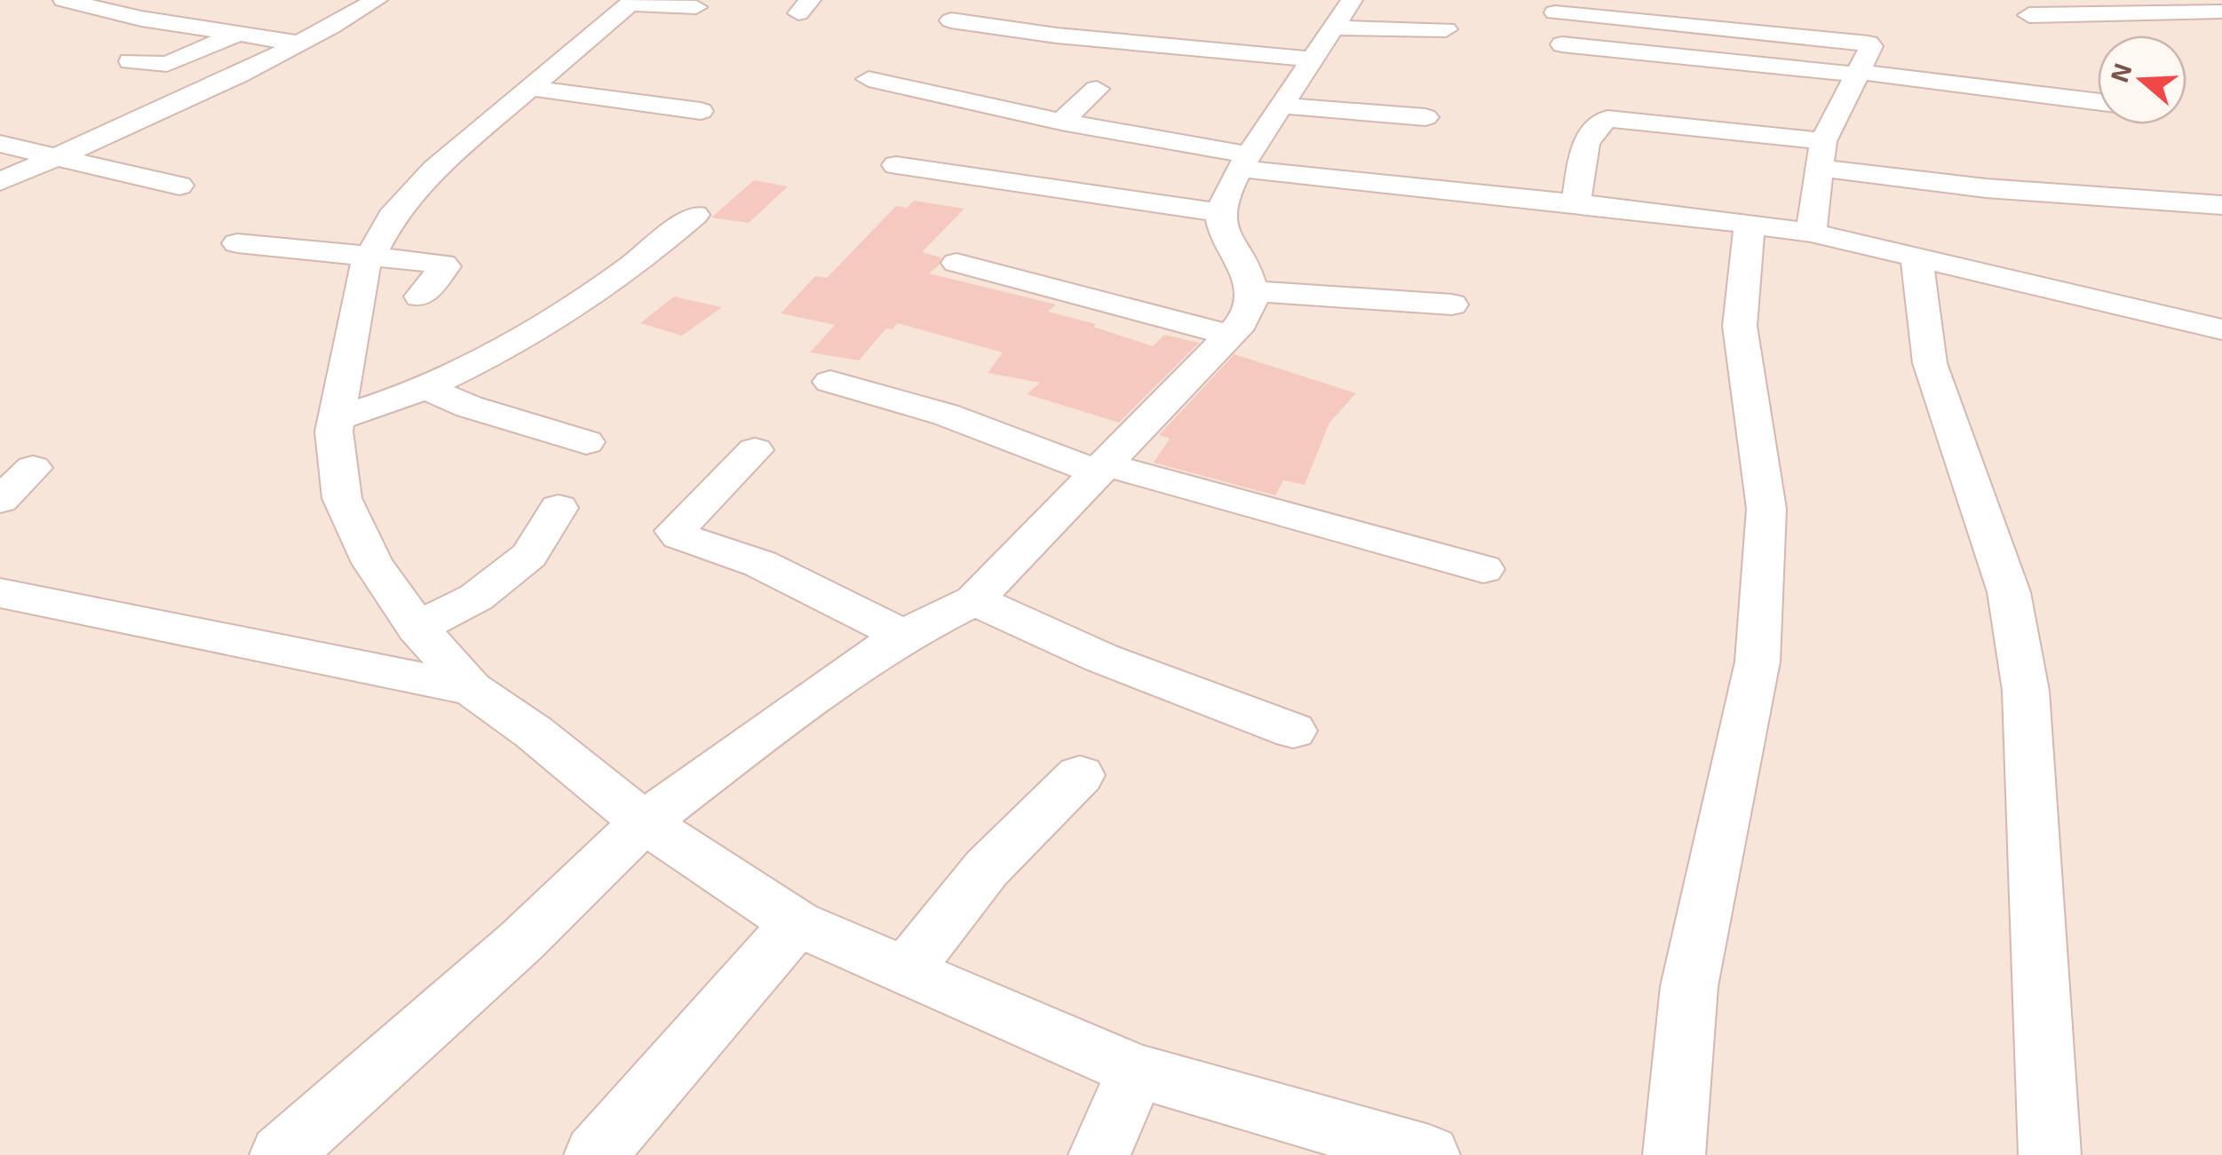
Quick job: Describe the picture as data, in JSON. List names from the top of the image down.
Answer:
{
  "north": "left"
}
